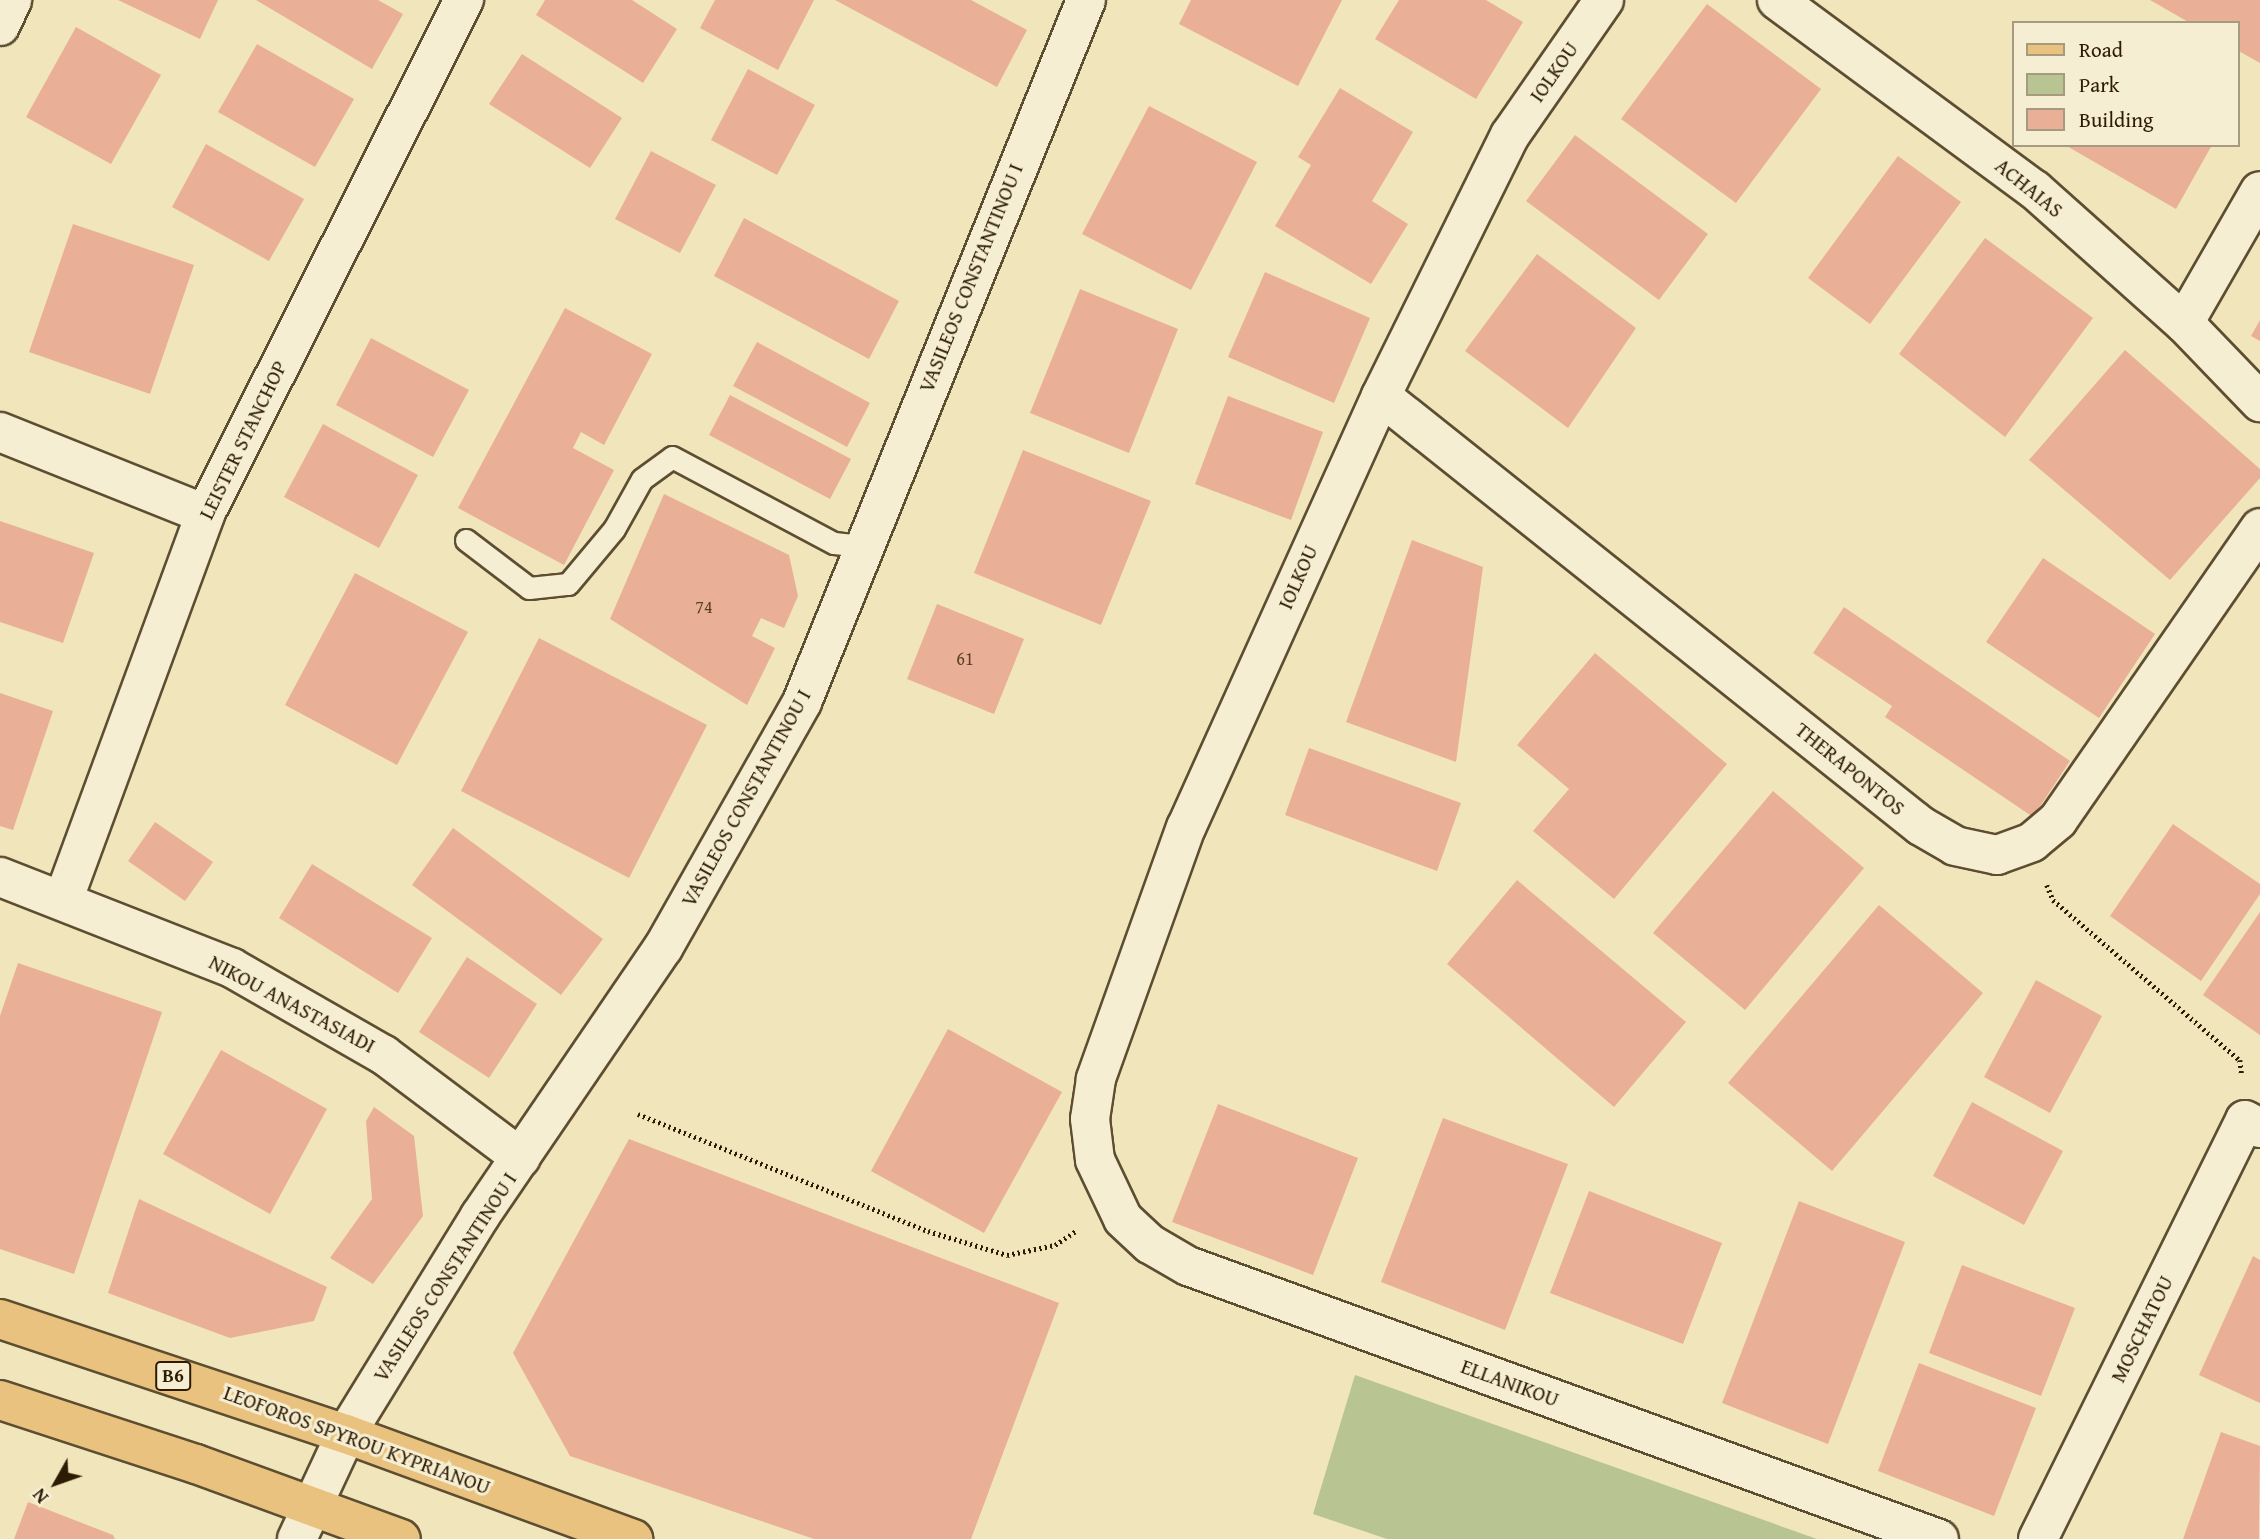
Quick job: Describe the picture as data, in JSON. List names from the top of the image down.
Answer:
{
  "streets": {
    "main road": ["B6", "LEOFOROS SPYROU KYPRIANOU"],
    "street": [
      "IOLKOU",
      "ACHAIAS",
      "VASILEOS CONSTANTINOU I",
      "LEISTER STANCHOP",
      "THERAPONTOS",
      "NIKOU ANASTASIADI",
      "MOSCHATOU",
      "ELLANIKOU"
    ]
  },
  "crossings": [
    ["IOLKOU", "THERAPONTOS"],
    ["IOLKOU", "ELLANIKOU"],
    ["VASILEOS CONSTANTINOU I", "NIKOU ANASTASIADI"],
    ["VASILEOS CONSTANTINOU I", "LEOFOROS SPYROU KYPRIANOU"],
    ["LEISTER STANCHOP", "NIKOU ANASTASIADI"]
  ],
  "house_numbers": ["74", "61"],
  "legend": ["Road", "Park", "Building"],
  "north": "bottom left"
}
